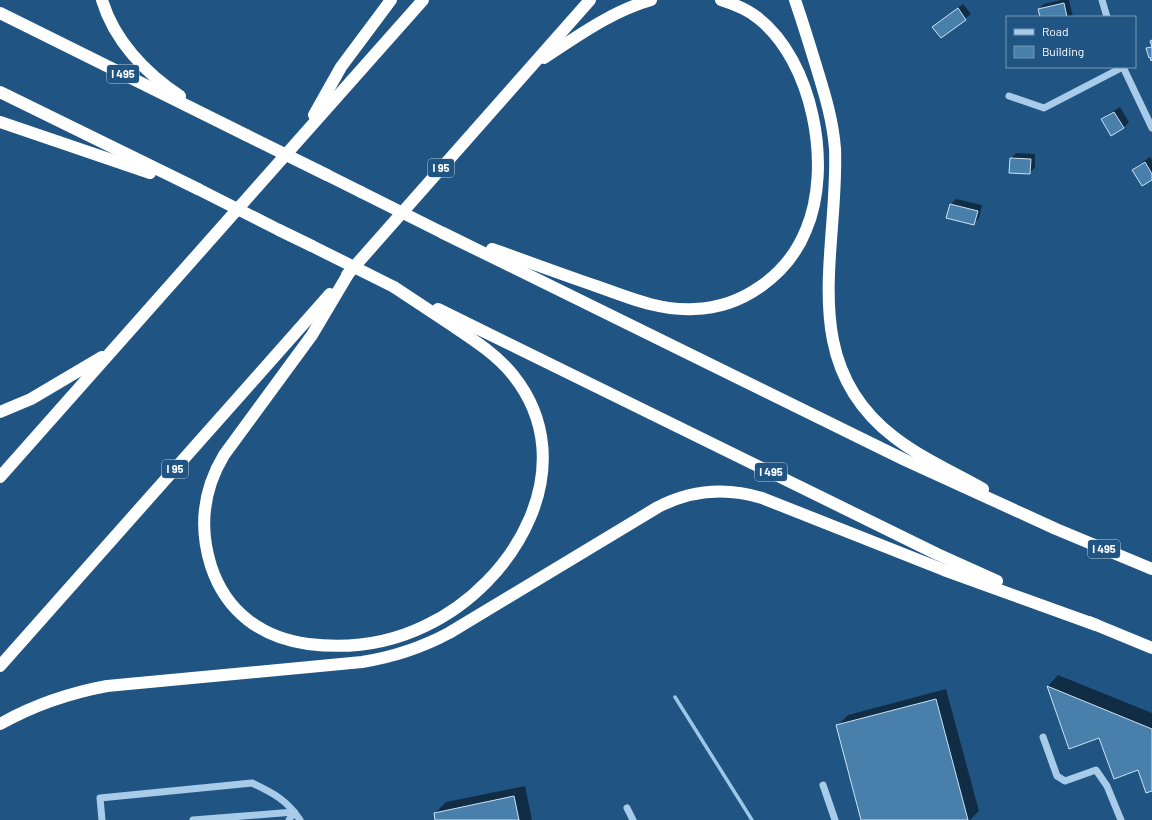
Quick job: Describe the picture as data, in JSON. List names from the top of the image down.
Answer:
{
  "streets": {
    "highway": ["I 495", "I 95"]
  },
  "legend": ["Road", "Building"]
}
